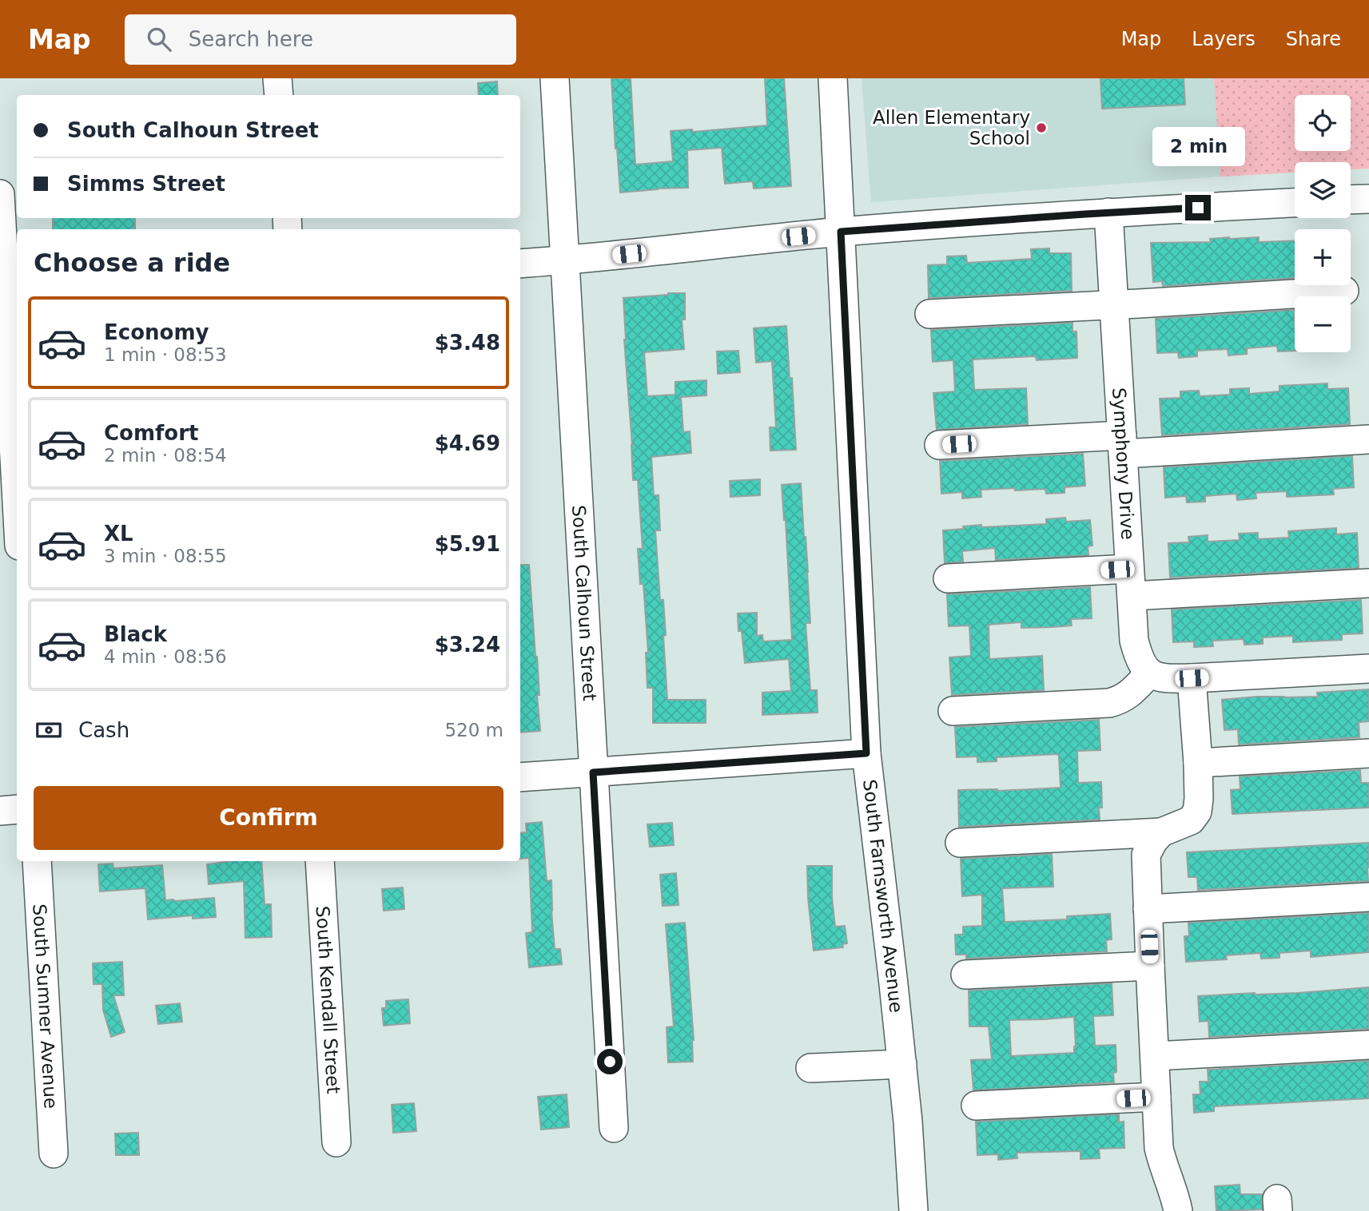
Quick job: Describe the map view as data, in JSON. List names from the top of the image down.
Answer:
{
  "streets": {
    "street": [
      "Symphony Drive",
      "South Calhoun Street",
      "South Farnsworth Avenue",
      "South Kendall Street",
      "South Sumner Avenue"
    ]
  },
  "places": ["Allen Elementary School"],
  "page": {
    "header": "Map",
    "search": "Search here",
    "nav": ["Map", "Layers", "Share"],
    "map_buttons": ["+", "−"],
    "banner": ["South Calhoun Street", "Simms Street"],
    "bubble": "2 min",
    "heading": "Choose a ride",
    "list": [
      {
        "name": "Economy",
        "note": "1 min · 08:53",
        "value": "$3.48"
      },
      {
        "name": "Comfort",
        "note": "2 min · 08:54",
        "value": "$4.69"
      },
      {
        "name": "XL",
        "note": "3 min · 08:55",
        "value": "$5.91"
      },
      {
        "name": "Black",
        "note": "4 min · 08:56",
        "value": "$3.24"
      }
    ],
    "pay": ["Cash", "520 m"],
    "buttons": "Confirm"
  }
}
